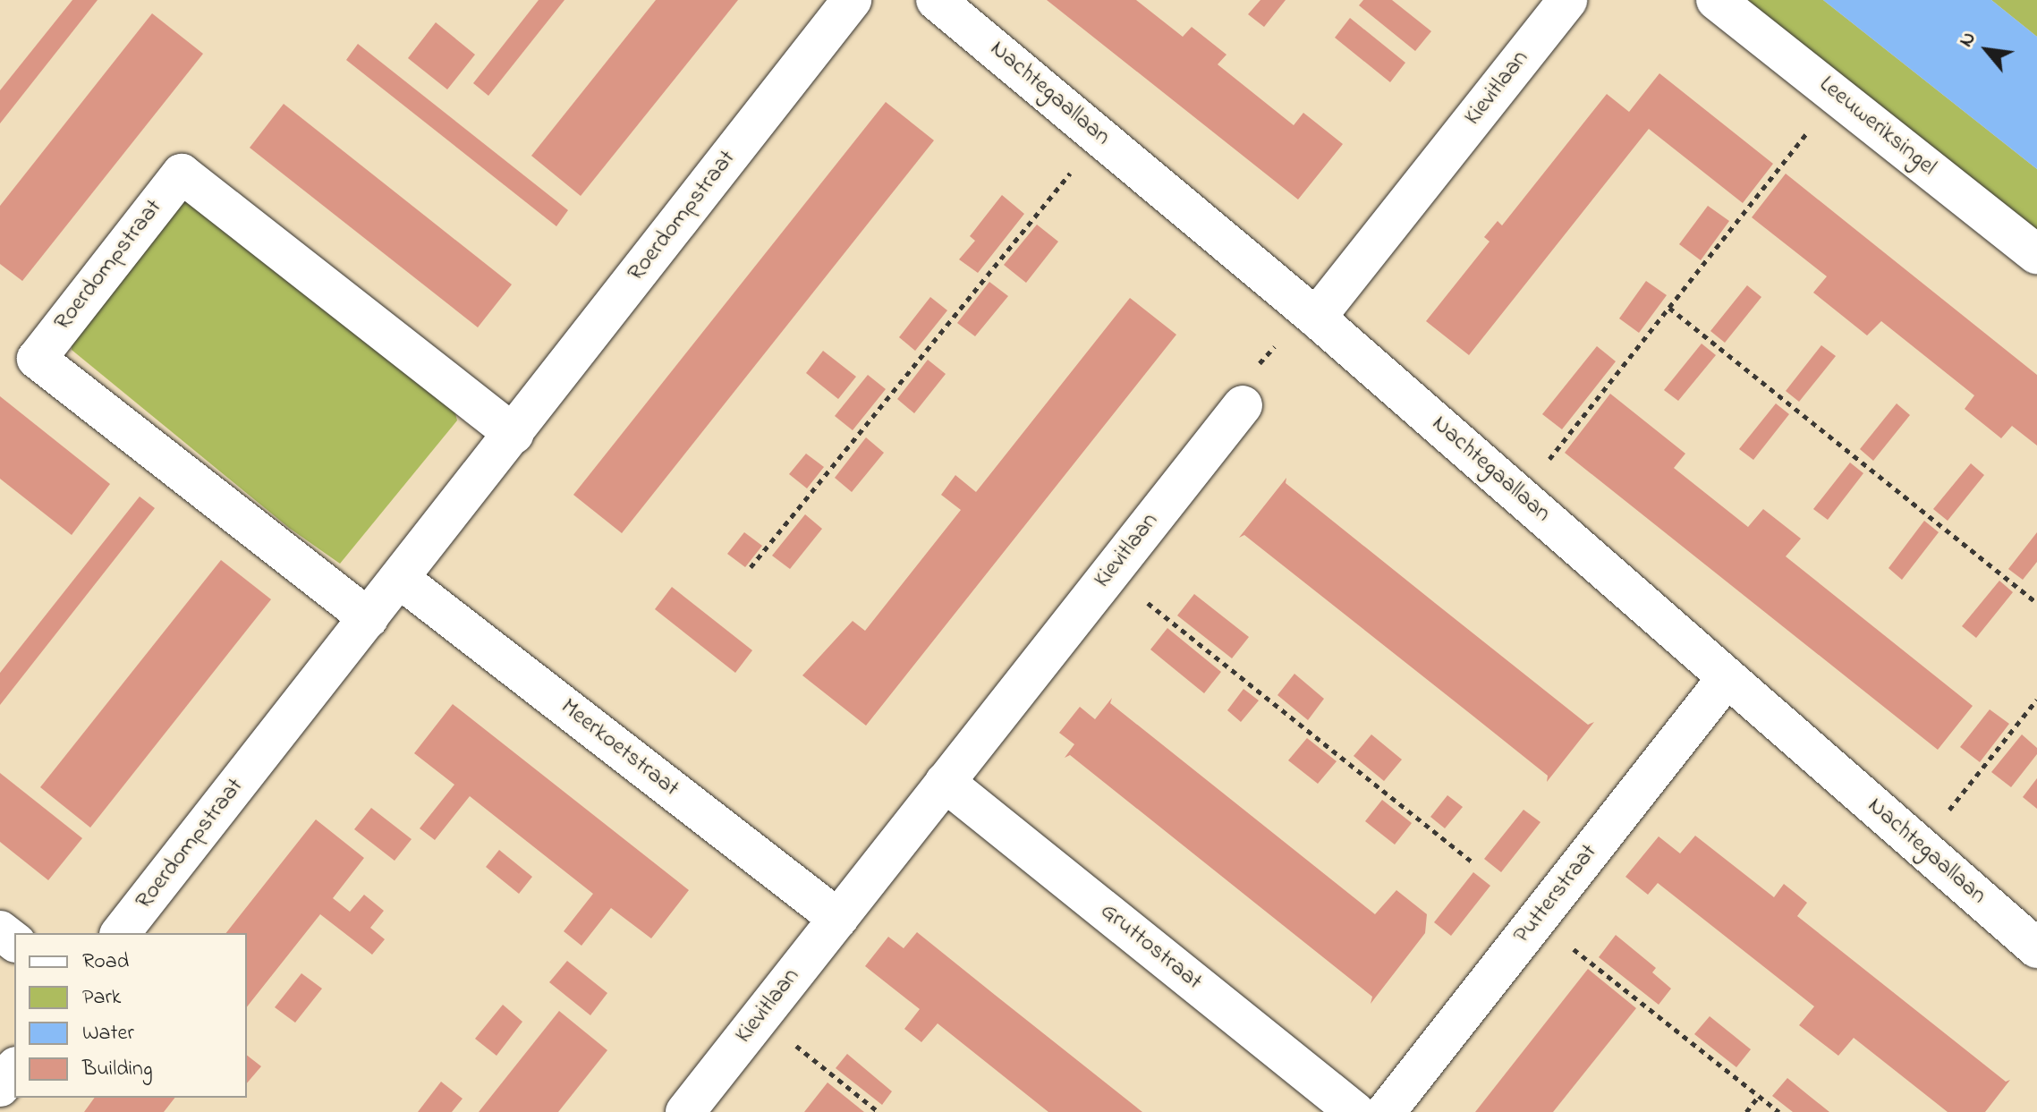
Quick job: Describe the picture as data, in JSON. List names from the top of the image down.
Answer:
{
  "streets": {
    "street": [
      "Kievitlaan",
      "Nachtegaallaan",
      "Leeuweriksingel",
      "Roerdompstraat",
      "Meerkoetstraat",
      "Putterstraat",
      "Gruttostraat"
    ]
  },
  "crossings": [
    ["Kievitlaan", "Nachtegaallaan"],
    ["Kievitlaan", "Meerkoetstraat"],
    ["Kievitlaan", "Gruttostraat"],
    ["Nachtegaallaan", "Putterstraat"],
    ["Roerdompstraat", "Meerkoetstraat"]
  ],
  "legend": [
    "Road",
    "Park",
    "Water",
    "Building"
  ],
  "north": "top left"
}
